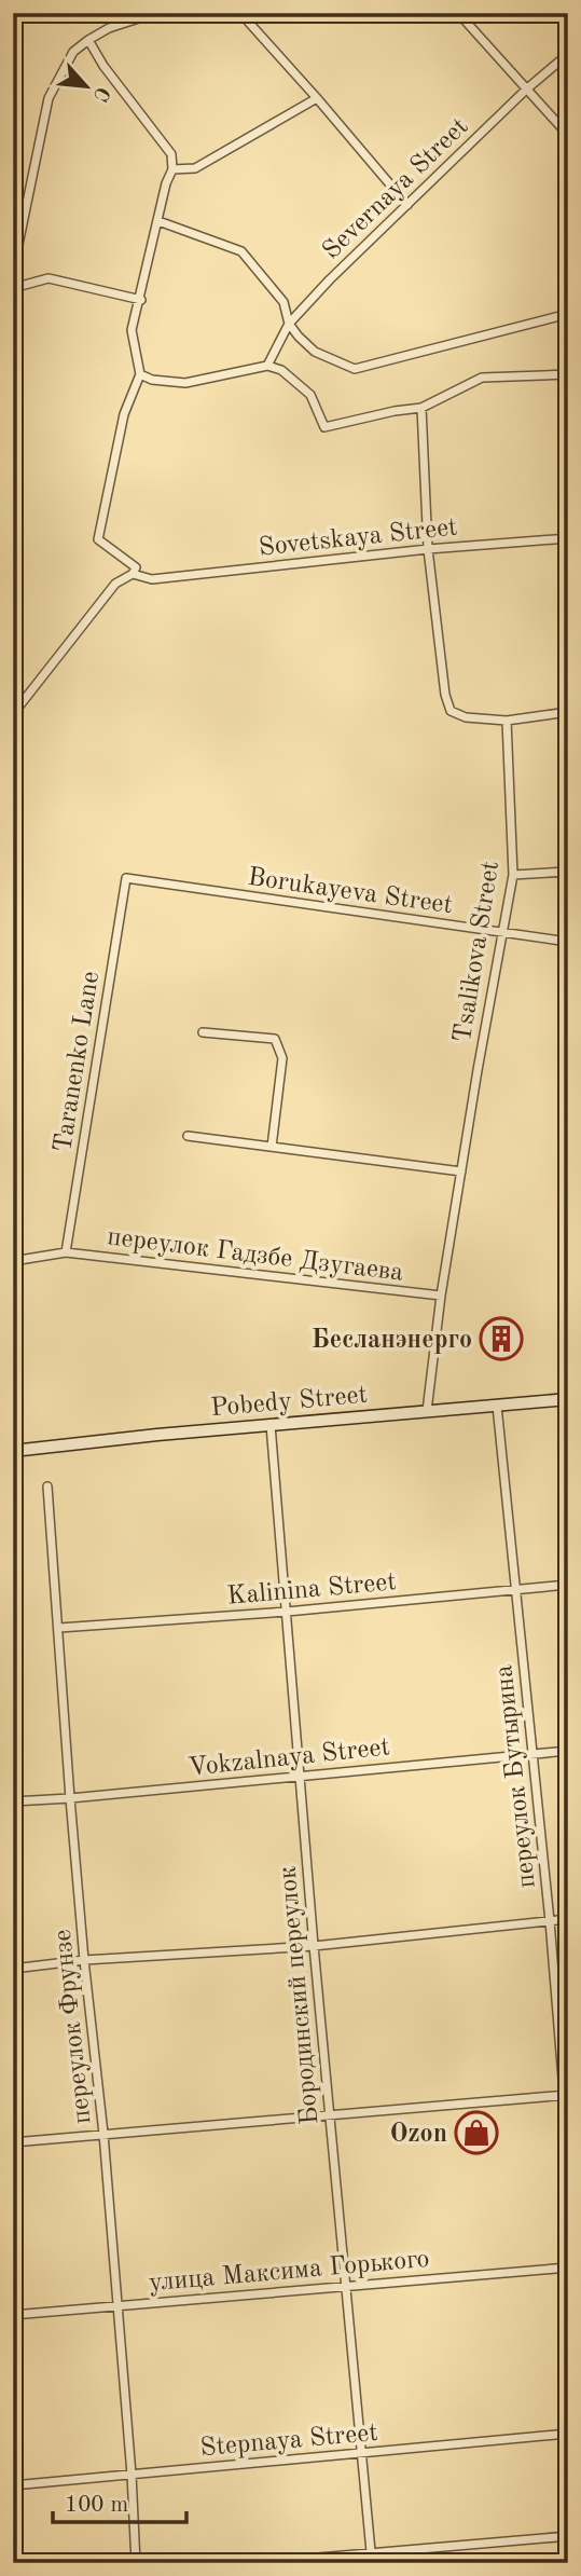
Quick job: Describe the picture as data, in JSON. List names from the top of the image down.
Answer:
{
  "streets": {
    "main road": ["Pobedy Street"],
    "street": [
      "Severnaya Street",
      "Sovetskaya Street",
      "Borukayeva Street",
      "Tsalikova Street",
      "Taranenko Lane",
      "переулок Гадзбе Дзугаева",
      "Kalinina Street",
      "Vokzalnaya Street",
      "переулок Бутырина",
      "Бородинский переулок",
      "переулок Фрунзе",
      "улица Максима Горького",
      "Stepnaya Street"
    ]
  },
  "crossings": [
    ["Borukayeva Street", "Tsalikova Street"],
    ["Borukayeva Street", "Taranenko Lane"],
    ["Tsalikova Street", "переулок Гадзбе Дзугаева"],
    ["Tsalikova Street", "Pobedy Street"],
    ["Taranenko Lane", "переулок Гадзбе Дзугаева"],
    ["Pobedy Street", "переулок Бутырина"],
    ["Pobedy Street", "Бородинский переулок"],
    ["Kalinina Street", "переулок Бутырина"],
    ["Kalinina Street", "Бородинский переулок"],
    ["Kalinina Street", "переулок Фрунзе"],
    ["Vokzalnaya Street", "переулок Бутырина"],
    ["Vokzalnaya Street", "Бородинский переулок"],
    ["Vokzalnaya Street", "переулок Фрунзе"],
    ["Бородинский переулок", "улица Максима Горького"],
    ["Бородинский переулок", "Stepnaya Street"],
    ["переулок Фрунзе", "улица Максима Горького"],
    ["переулок Фрунзе", "Stepnaya Street"]
  ],
  "places": {
    "building": ["Бесланэнерго"],
    "shop": ["Ozon"]
  },
  "scale_bar": "100 m",
  "north": "bottom right"
}
